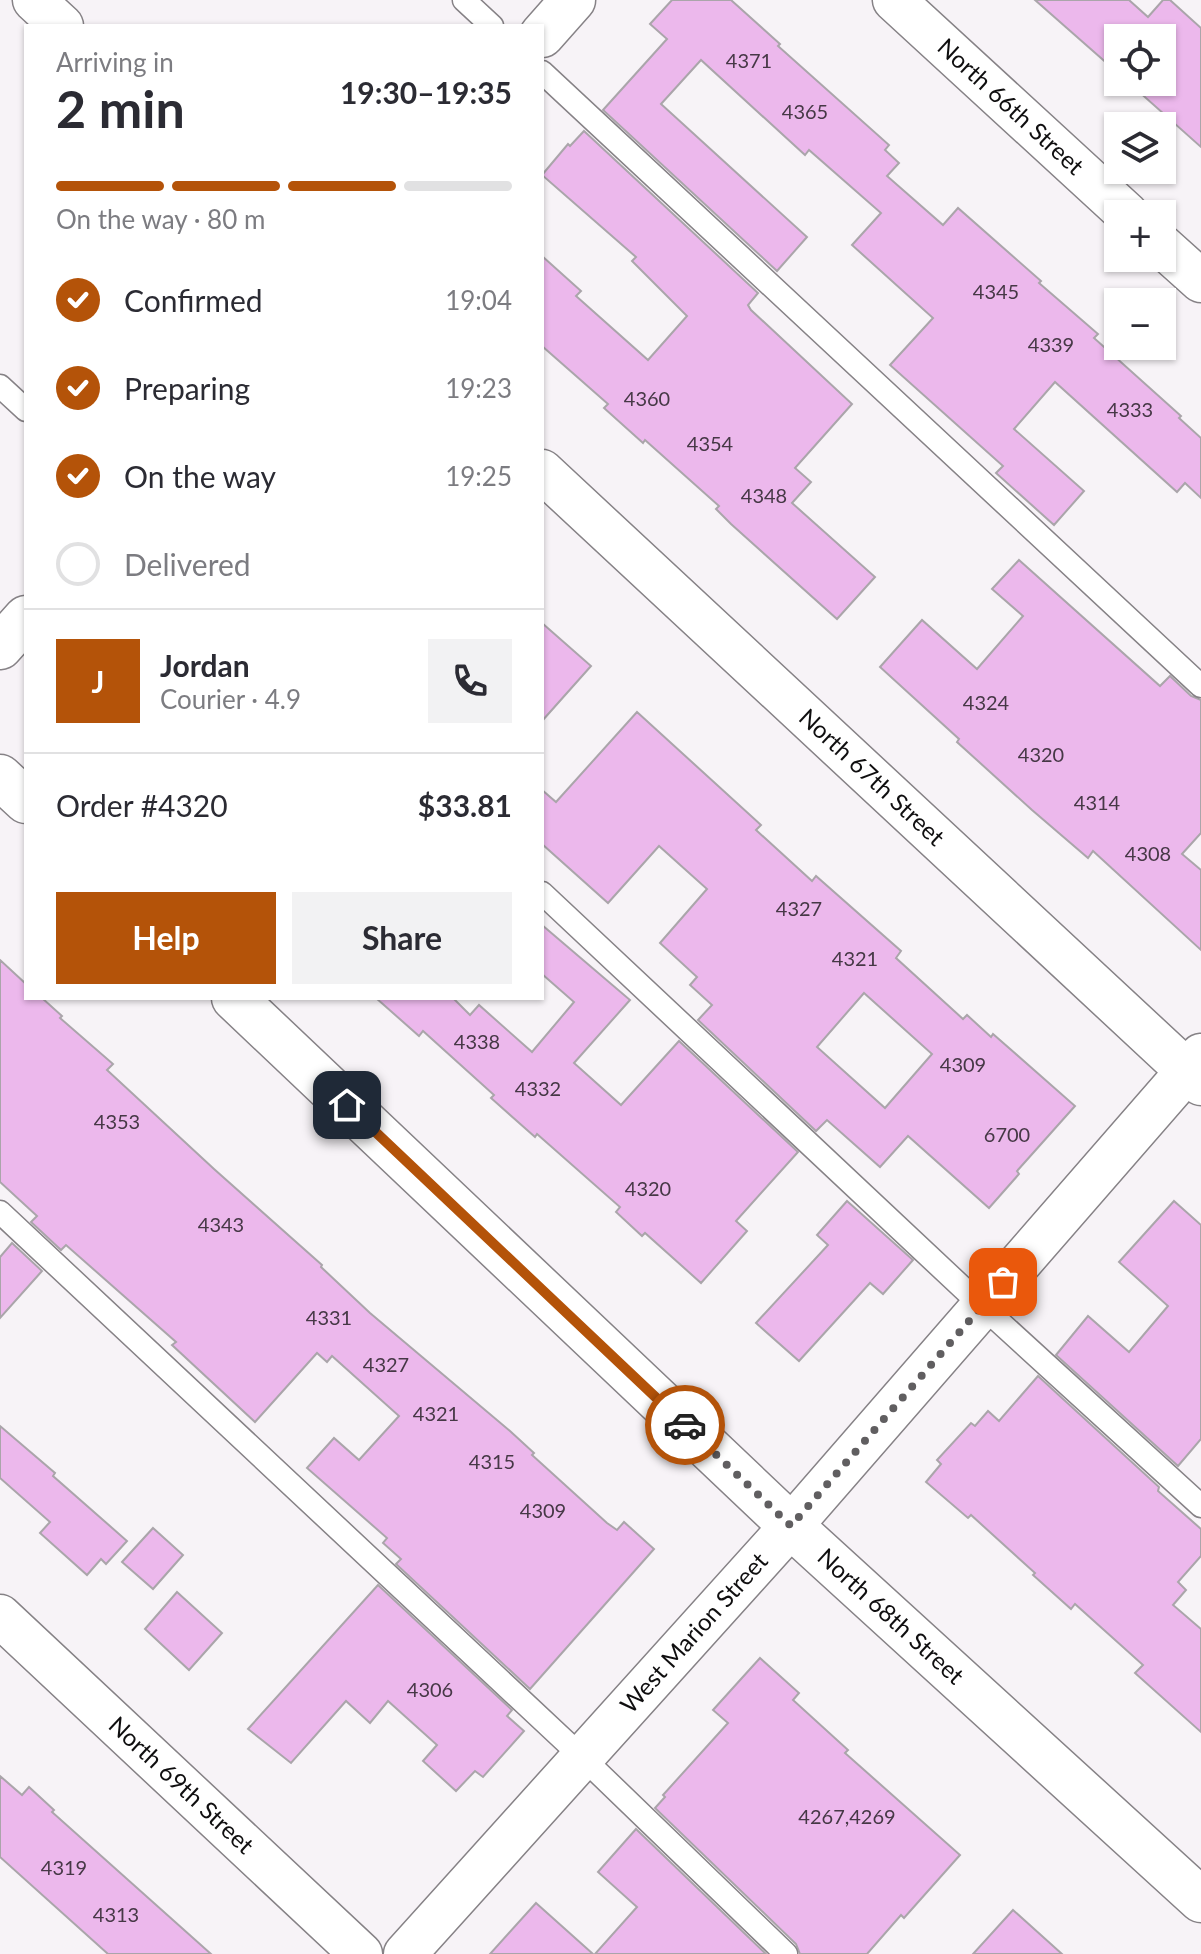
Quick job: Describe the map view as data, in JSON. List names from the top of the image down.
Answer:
{
  "streets": {
    "street": [
      "North 66th Street",
      "North 67th Street",
      "North 68th Street",
      "West Marion Street",
      "North 69th Street"
    ]
  },
  "crossings": [
    ["North 67th Street", "West Marion Street"],
    ["North 68th Street", "West Marion Street"]
  ],
  "house_numbers": [
    "4371",
    "4365",
    "4345",
    "4339",
    "4360",
    "4333",
    "4354",
    "4348",
    "4324",
    "4320",
    "4314",
    "4308",
    "4327",
    "4321",
    "4338",
    "4309",
    "4332",
    "4353",
    "6700",
    "4320",
    "4343",
    "4331",
    "4327",
    "4321",
    "4315",
    "4309",
    "4306",
    "4267,4269",
    "4319",
    "4313"
  ],
  "page": {
    "map_buttons": ["+", "−"],
    "heading": ["2 min", "Arriving in", "19:30–19:35"],
    "panel": [
      "Jordan",
      "Courier · 4.9",
      "Order #4320",
      "$33.81"
    ],
    "bar": "On the way · 80 m",
    "list": [
      ["Confirmed", "19:04"],
      ["Preparing", "19:23"],
      ["On the way", "19:25"],
      "Delivered"
    ],
    "round": "J",
    "buttons": ["Help", "Share"]
  }
}
